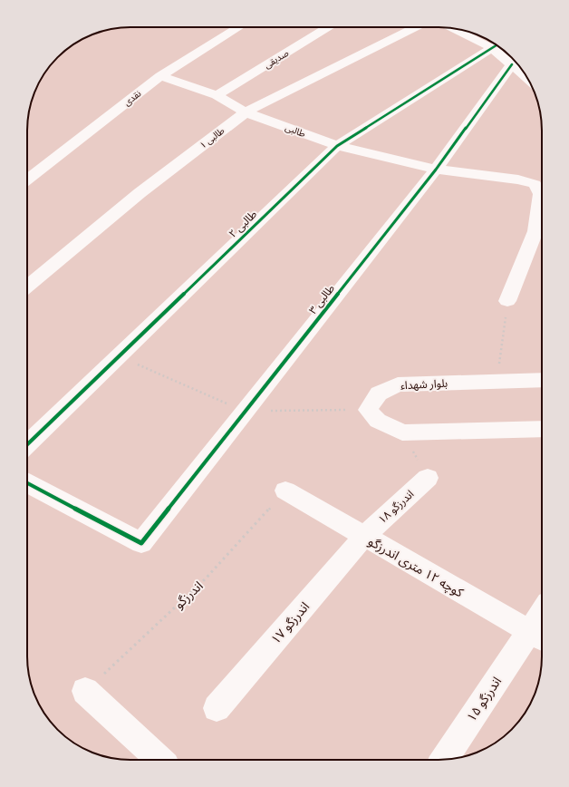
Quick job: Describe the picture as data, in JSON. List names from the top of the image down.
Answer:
{
  "streets": {
    "street": [
      "صدیقی",
      "نقدی",
      "طالبی",
      "طالبی ۱",
      "طالبی ۲",
      "طالبی ۳",
      "بلوار شهداء",
      "اندرزگو ۱۸",
      "کوچه ۱۲ متری اندرزگو",
      "اندرزگو ۱۷",
      "اندرزگو ۱۵"
    ],
    "path": ["اندرزگو"]
  },
  "crossings": [
    ["صدیقی", "طالبی"],
    ["نقدی", "طالبی"],
    ["طالبی", "طالبی ۱"],
    ["طالبی", "طالبی ۲"],
    ["طالبی", "طالبی ۳"],
    ["اندرزگو ۱۸", "کوچه ۱۲ متری اندرزگو"],
    ["اندرزگو ۱۸", "اندرزگو ۱۷"],
    ["کوچه ۱۲ متری اندرزگو", "اندرزگو"],
    ["کوچه ۱۲ متری اندرزگو", "اندرزگو ۱۷"],
    ["کوچه ۱۲ متری اندرزگو", "اندرزگو ۱۵"]
  ]
}
